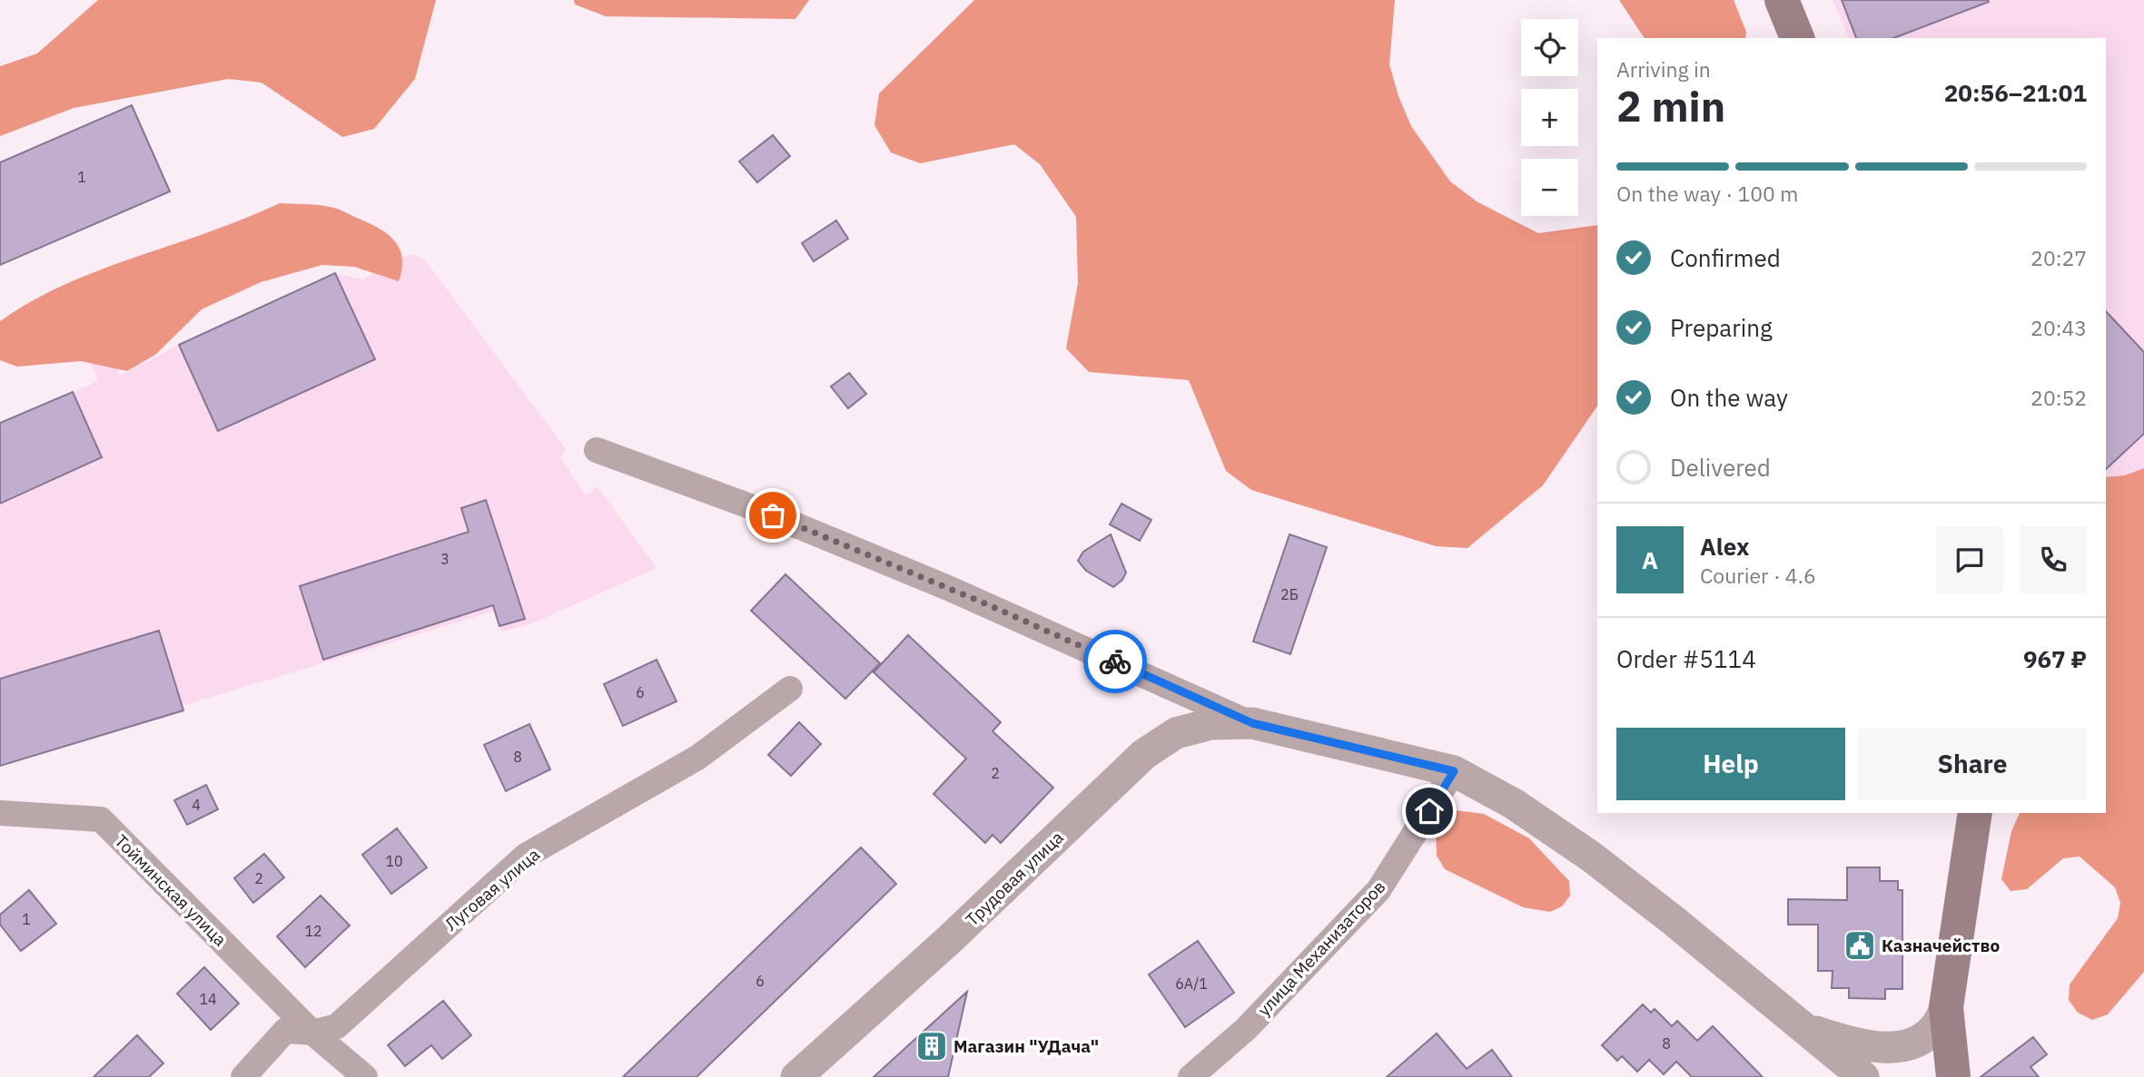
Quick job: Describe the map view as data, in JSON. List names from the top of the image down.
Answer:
{
  "streets": {
    "street": [
      "Трудовая улица",
      "Луговая улица",
      "Тойминская улица",
      "улица Механизаторов"
    ]
  },
  "crossings": [
    ["Трудовая улица", "улица Механизаторов"],
    ["Луговая улица", "Тойминская улица"]
  ],
  "places": {
    "public building": ["Казначейство"],
    "building": ["Магазин \"УДача\""]
  },
  "house_numbers": [
    "1",
    "3",
    "2Б",
    "6",
    "8",
    "2",
    "4",
    "10",
    "2",
    "1",
    "12",
    "6",
    "6А/1",
    "14",
    "8"
  ],
  "page": {
    "map_buttons": ["+", "−"],
    "heading": ["2 min", "Arriving in", "20:56–21:01"],
    "panel": [
      "Alex",
      "Courier · 4.6",
      "Order #5114",
      "967 ₽"
    ],
    "bar": "On the way · 100 m",
    "list": [
      ["Confirmed", "20:27"],
      ["Preparing", "20:43"],
      ["On the way", "20:52"],
      "Delivered"
    ],
    "round": "A",
    "buttons": ["Help", "Share"]
  }
}
